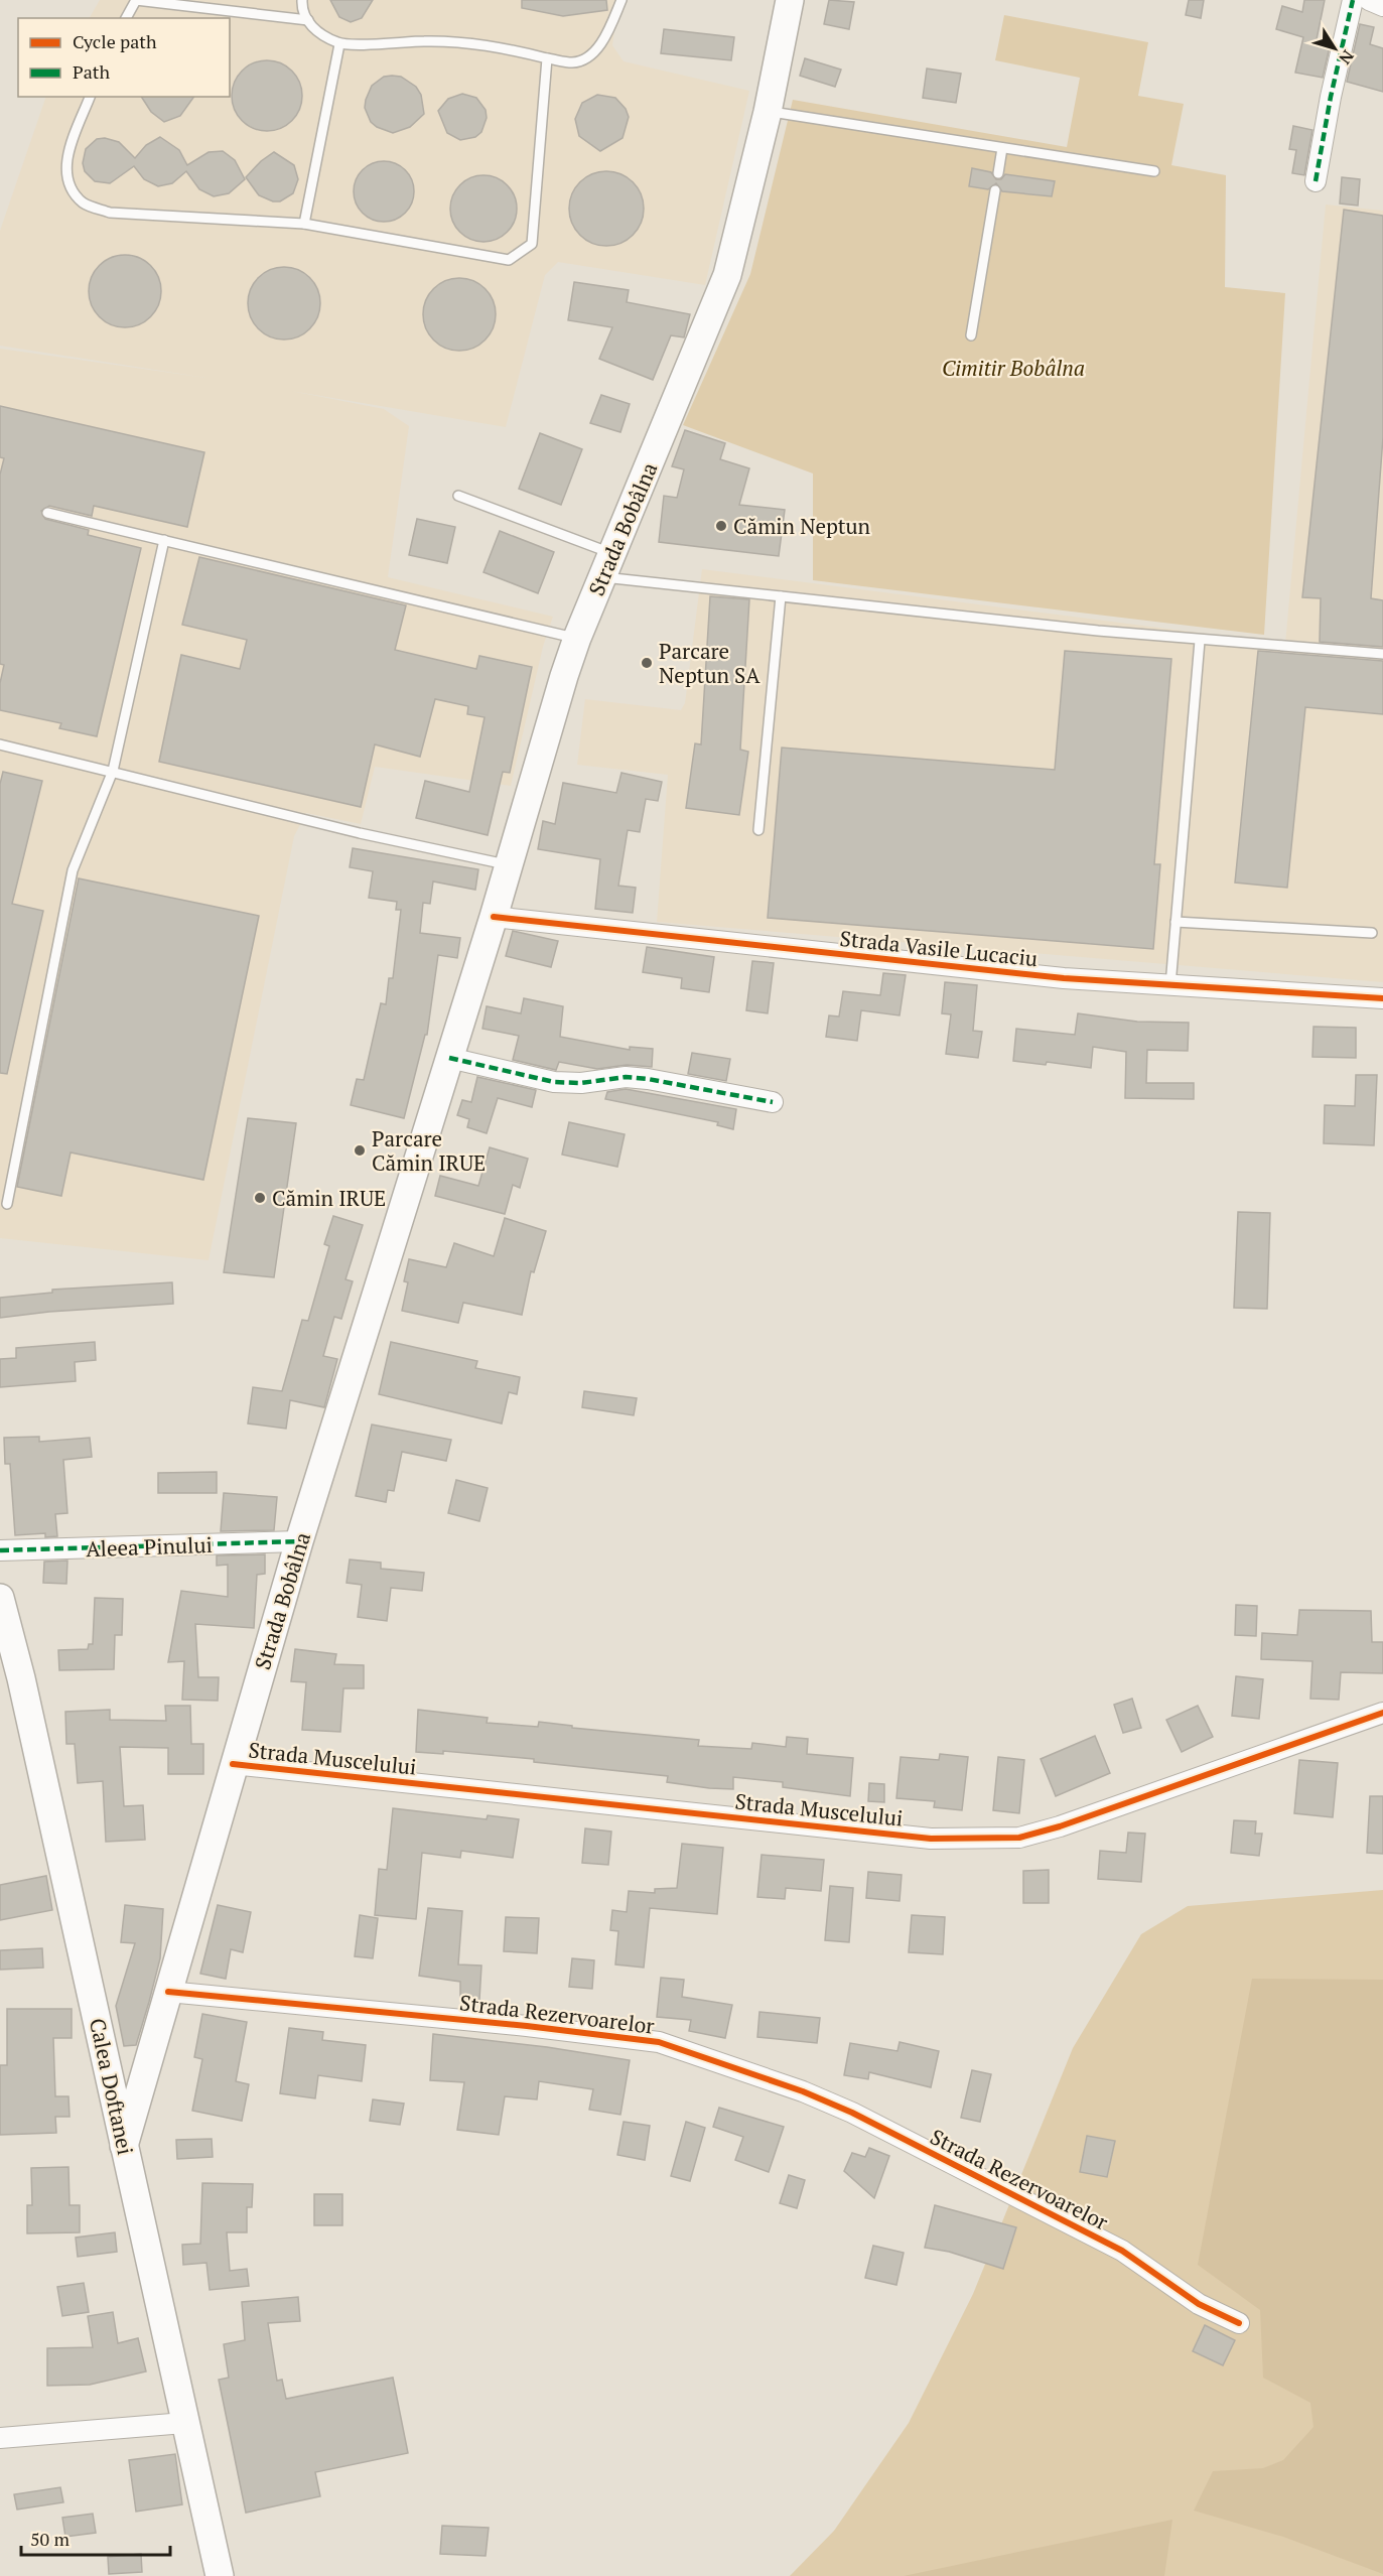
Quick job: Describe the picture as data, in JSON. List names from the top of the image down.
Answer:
{
  "streets": {
    "main road": ["Strada Bobâlna", "Calea Doftanei"],
    "street": [
      "Strada Vasile Lucaciu",
      "Aleea Pinului",
      "Strada Muscelului",
      "Strada Rezervoarelor"
    ]
  },
  "crossings": [
    ["Strada Bobâlna", "Strada Vasile Lucaciu"],
    ["Strada Bobâlna", "Aleea Pinului"],
    ["Strada Bobâlna", "Strada Muscelului"],
    ["Strada Bobâlna", "Strada Rezervoarelor"],
    ["Strada Bobâlna", "Calea Doftanei"]
  ],
  "parks": ["Cimitir Bobâlna"],
  "places": [
    "Cămin Neptun",
    "Parcare Neptun SA",
    "Parcare Cămin IRUE",
    "Cămin IRUE"
  ],
  "legend": ["Cycle path", "Path"],
  "scale_bar": "50 m",
  "north": "bottom right"
}
